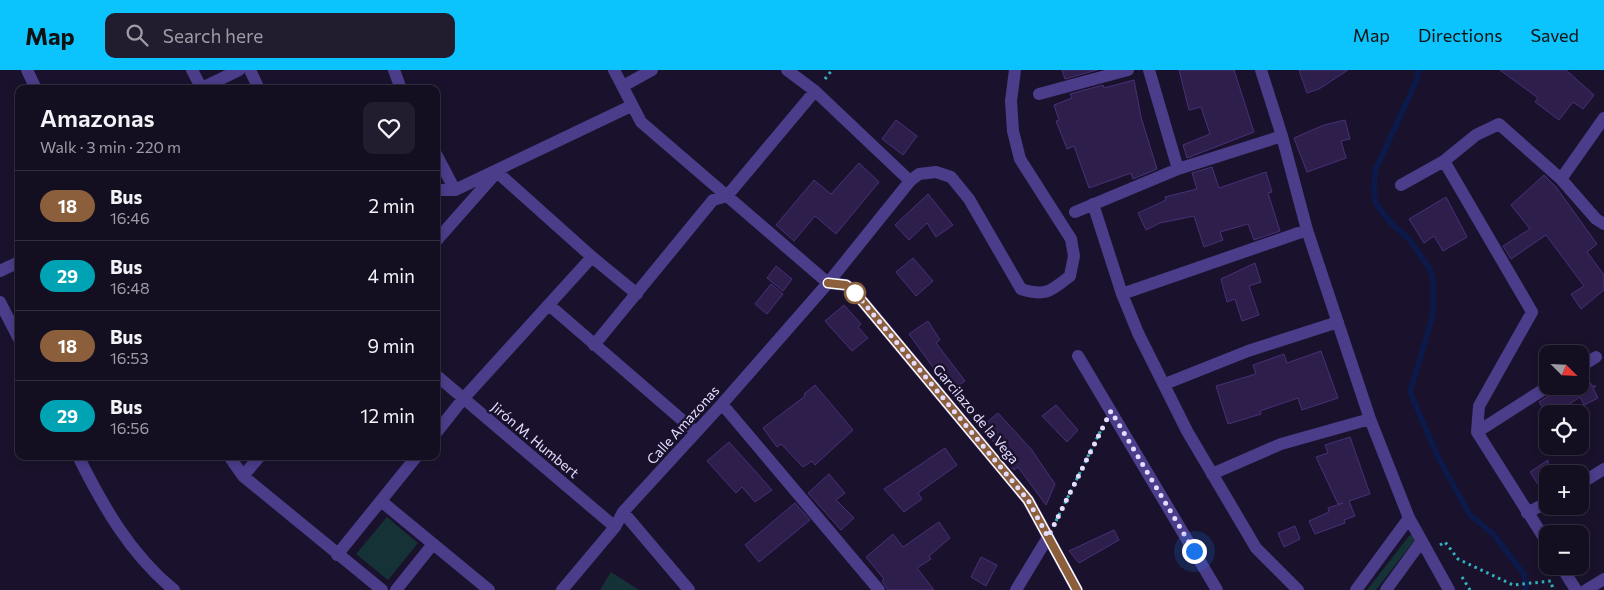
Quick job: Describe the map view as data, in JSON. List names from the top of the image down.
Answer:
{
  "streets": {
    "street": ["Garcilazo de la Vega", "Calle Amazonas", "Jirón M. Humbert"]
  },
  "crossings": [
    ["Garcilazo de la Vega", "Calle Amazonas"],
    ["Calle Amazonas", "Jirón M. Humbert"]
  ],
  "lines": ["bus line 18"],
  "north": "bottom right",
  "page": {
    "header": "Map",
    "search": "Search here",
    "nav": ["Map", "Directions", "Saved"],
    "heading": ["Amazonas", "Walk · 3 min · 220 m"],
    "list": [
      {
        "mark": "18",
        "name": "Bus",
        "note": "16:46",
        "value": "2 min"
      },
      {
        "mark": "29",
        "name": "Bus",
        "note": "16:48",
        "value": "4 min"
      },
      {
        "mark": "18",
        "name": "Bus",
        "note": "16:53",
        "value": "9 min"
      },
      {
        "mark": "29",
        "name": "Bus",
        "note": "16:56",
        "value": "12 min"
      }
    ],
    "map_buttons": ["+", "−"]
  }
}
